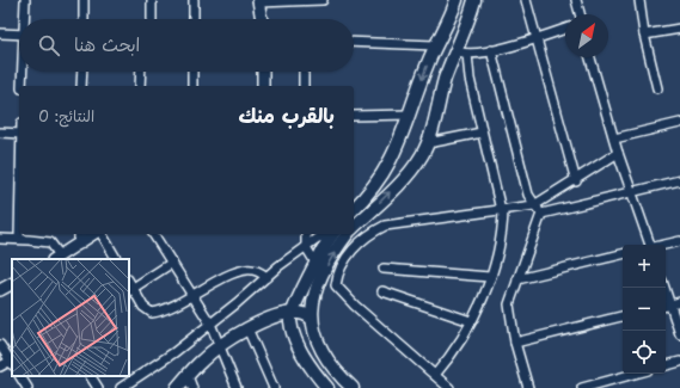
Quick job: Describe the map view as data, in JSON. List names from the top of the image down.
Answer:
{
  "north": "top right",
  "page": {
    "search": "ابحث هنا",
    "heading": ["بالقرب منك", "النتائج: 0"],
    "map_buttons": ["+", "−"]
  }
}
